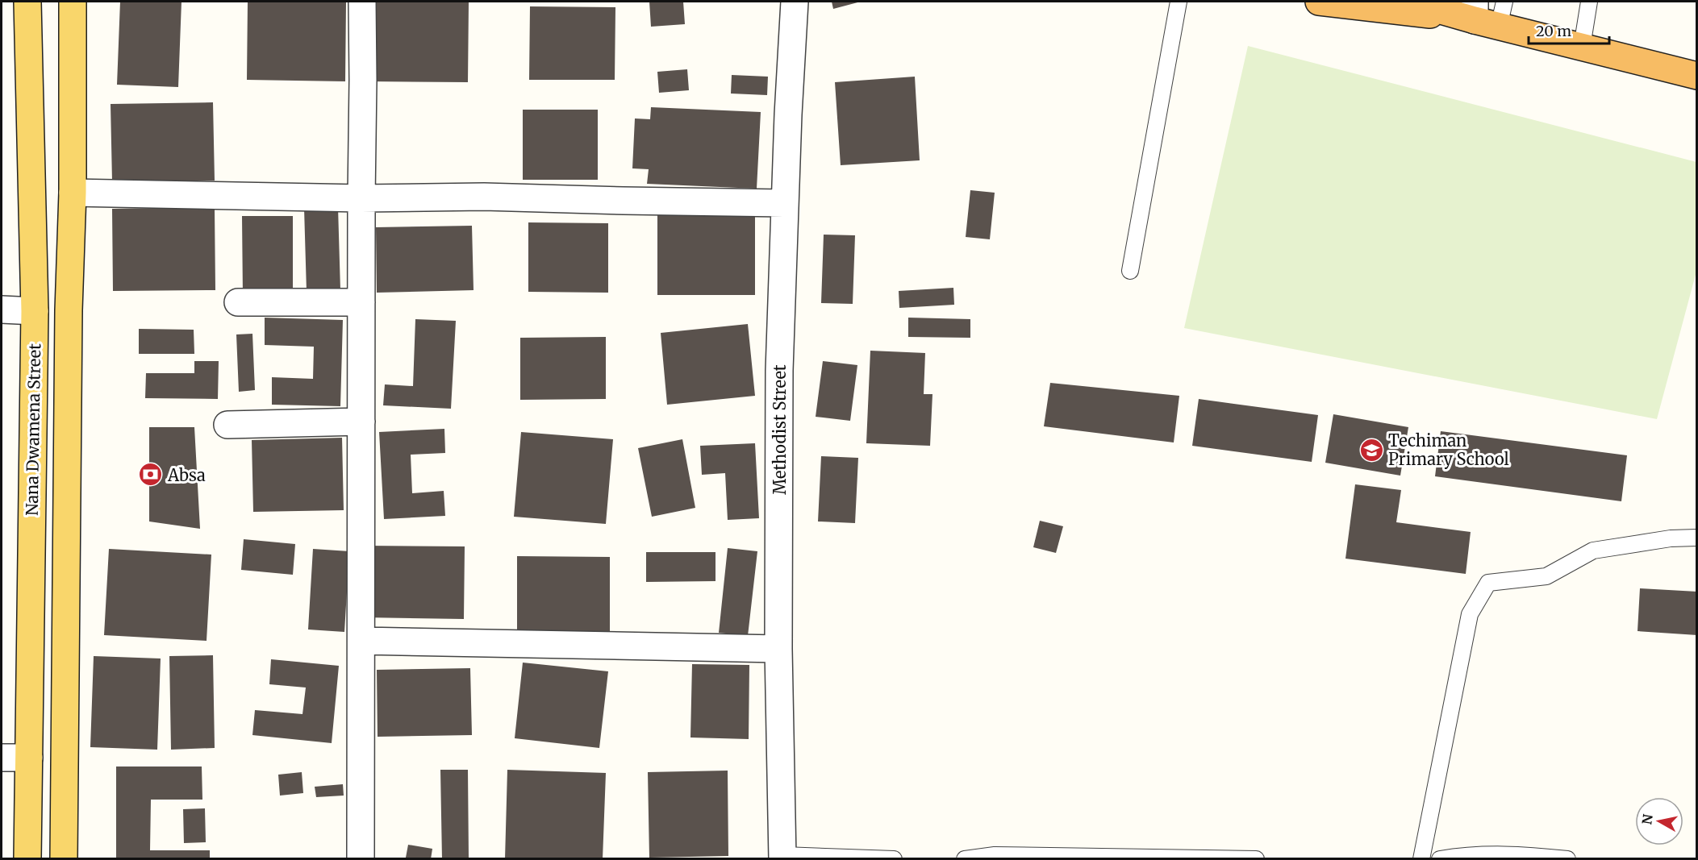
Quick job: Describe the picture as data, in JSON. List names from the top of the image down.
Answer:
{
  "streets": {
    "main road": ["Nana Dwamena Street"],
    "street": ["Methodist Street"]
  },
  "places": {
    "school or university": ["Techiman Primary School"],
    "bank": ["Absa"]
  },
  "scale_bar": "20 m",
  "north": "left"
}
